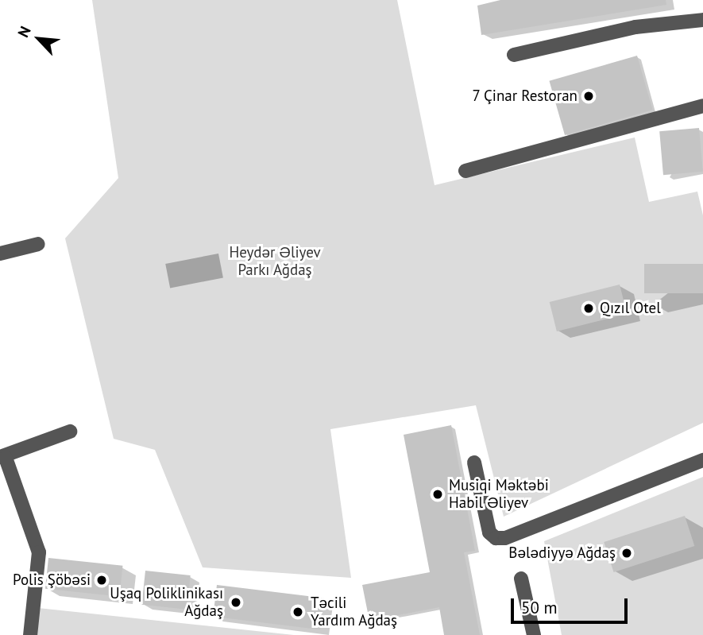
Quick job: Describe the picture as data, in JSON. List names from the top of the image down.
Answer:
{
  "parks": ["Heydər Əliyev Parkı Ağdaş"],
  "places": [
    "7 Çinar Restoran",
    "Qızıl Otel",
    "Musiqi Məktəbi Habil Əliyev",
    "Bələdiyyə Ağdaş",
    "Polis Şöbəsi",
    "Uşaq Poliklinikası Ağdaş",
    "Təcili Yardım Ağdaş"
  ],
  "scale_bar": "50 m",
  "north": "top left"
}
